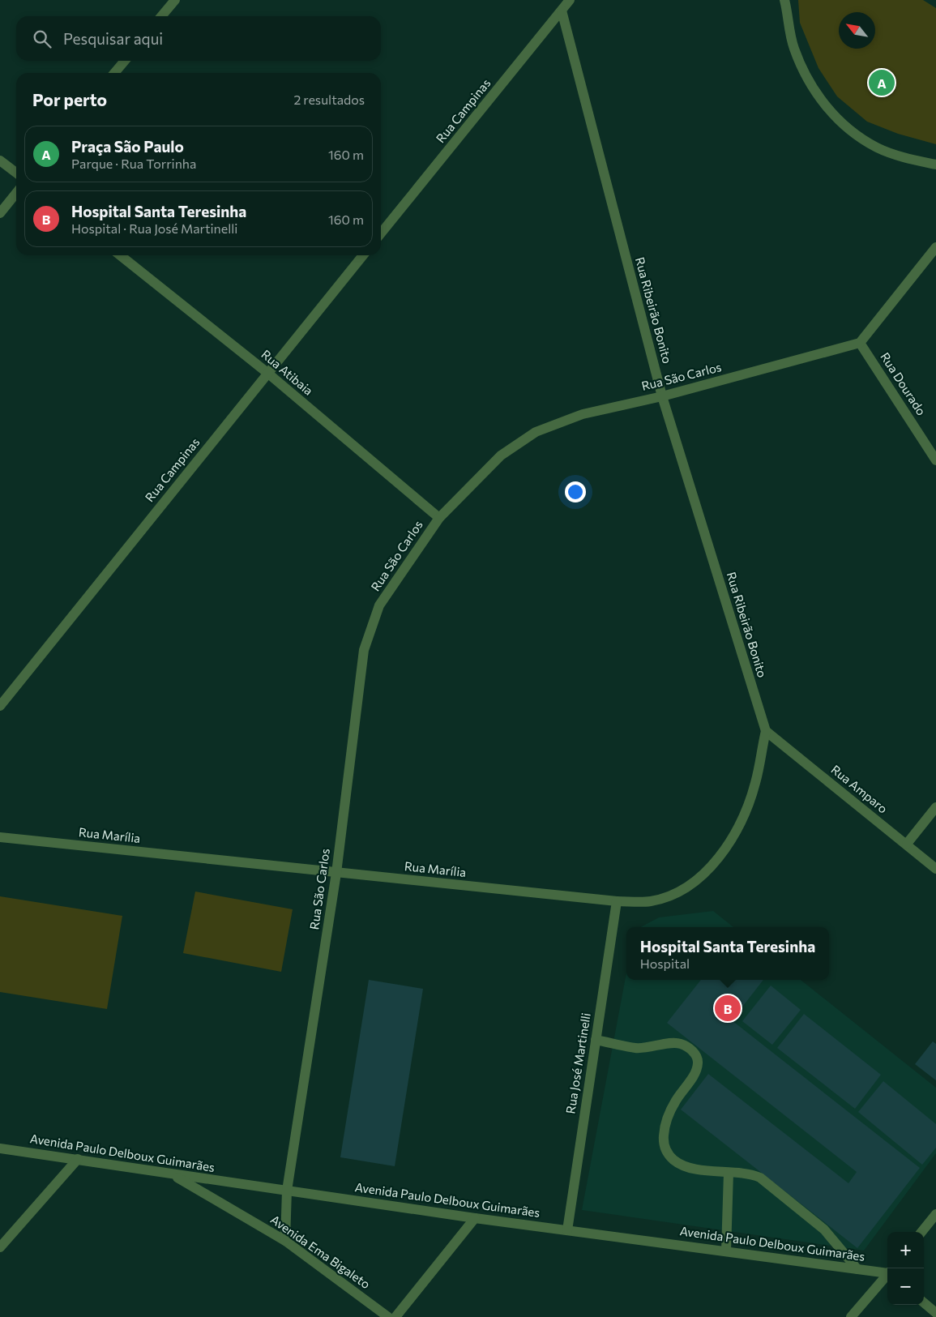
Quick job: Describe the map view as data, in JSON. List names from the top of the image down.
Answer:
{
  "streets": {
    "street": [
      "Rua Campinas",
      "Rua Ribeirão Bonito",
      "Rua Atibaia",
      "Rua São Carlos",
      "Rua Dourado",
      "Rua Amparo",
      "Rua Marília",
      "Rua José Martinelli",
      "Avenida Paulo Delboux Guimarães",
      "Avenida Ema Bigaleto"
    ]
  },
  "crossings": [
    ["Rua Campinas", "Rua Ribeirão Bonito"],
    ["Rua Campinas", "Rua Atibaia"],
    ["Rua Ribeirão Bonito", "Rua São Carlos"],
    ["Rua Ribeirão Bonito", "Rua Amparo"],
    ["Rua Ribeirão Bonito", "Rua Marília"],
    ["Rua Atibaia", "Rua São Carlos"],
    ["Rua São Carlos", "Rua Dourado"],
    ["Rua São Carlos", "Rua Marília"],
    ["Rua São Carlos", "Avenida Paulo Delboux Guimarães"],
    ["Rua São Carlos", "Avenida Ema Bigaleto"],
    ["Rua Amparo", "Rua Marília"],
    ["Rua Marília", "Rua José Martinelli"],
    ["Rua José Martinelli", "Avenida Paulo Delboux Guimarães"],
    ["Avenida Paulo Delboux Guimarães", "Avenida Ema Bigaleto"]
  ],
  "north": "top left",
  "page": {
    "search": "Pesquisar aqui",
    "pins": ["A", "B"],
    "heading": ["Por perto", "2 resultados"],
    "list": [
      {
        "mark": "A",
        "name": "Praça São Paulo",
        "note": "Parque · Rua Torrinha",
        "value": "160 m"
      },
      {
        "mark": "B",
        "name": "Hospital Santa Teresinha",
        "note": "Hospital · Rua José Martinelli",
        "value": "160 m"
      }
    ],
    "popup": ["Hospital Santa Teresinha", "Hospital"],
    "map_buttons": ["+", "−"]
  }
}
